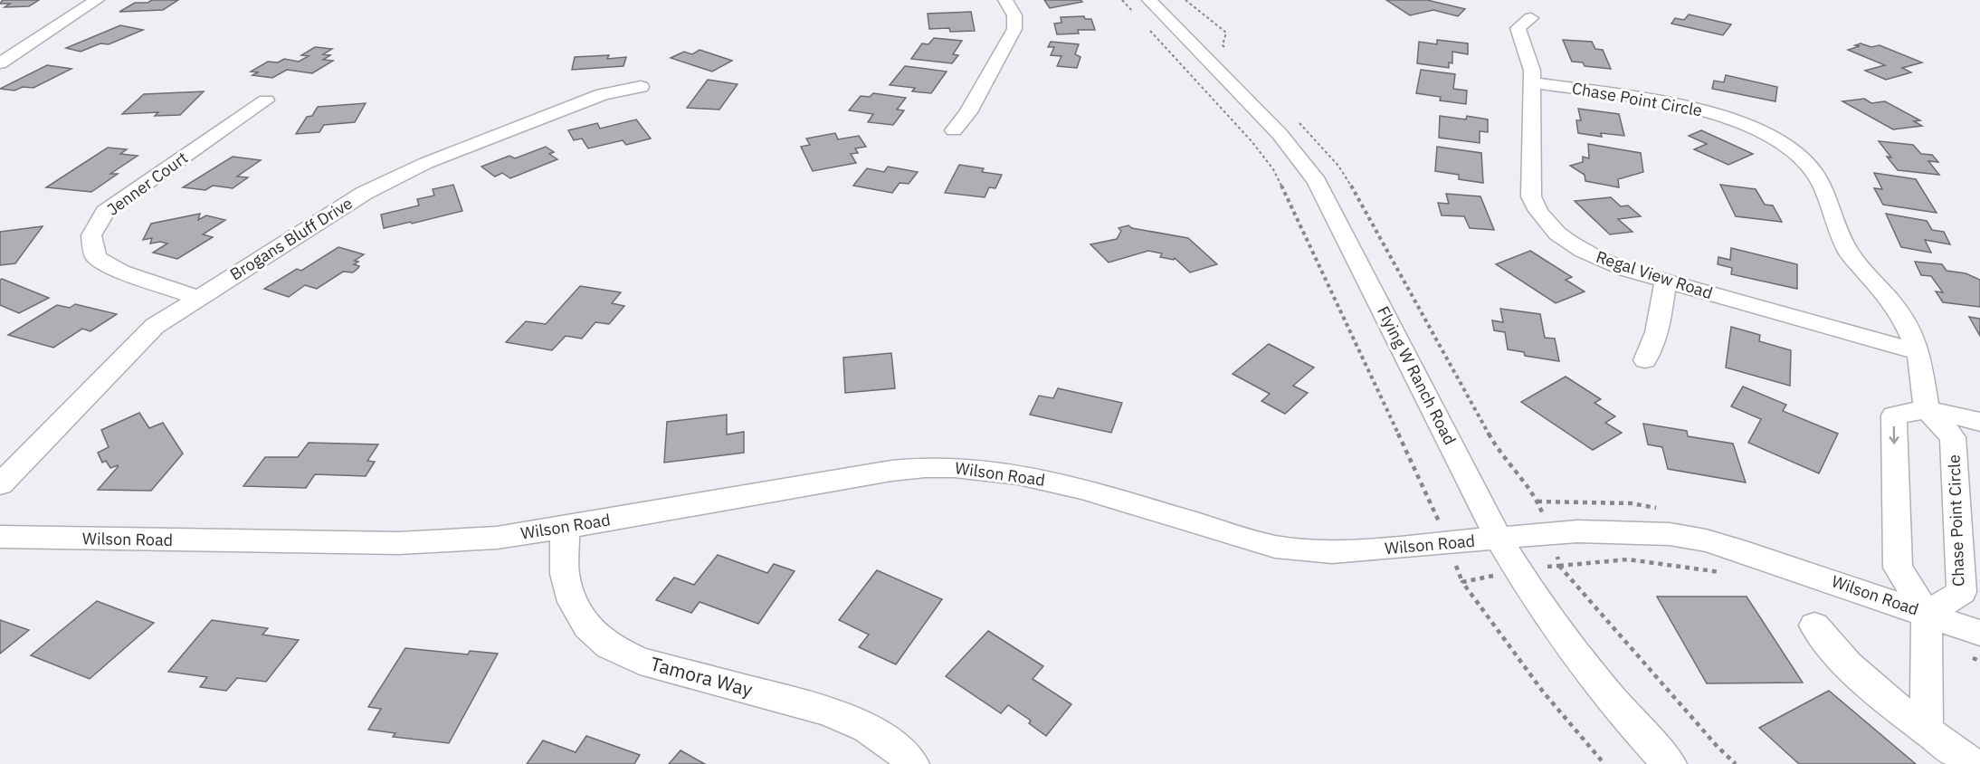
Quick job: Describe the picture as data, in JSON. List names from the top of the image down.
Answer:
{
  "streets": {
    "street": [
      "Chase Point Circle",
      "Jenner Court",
      "Brogans Bluff Drive",
      "Regal View Road",
      "Flying W Ranch Road",
      "Wilson Road",
      "Tamora Way"
    ]
  },
  "crossings": [
    ["Chase Point Circle", "Regal View Road"],
    ["Chase Point Circle", "Wilson Road"],
    ["Jenner Court", "Brogans Bluff Drive"],
    ["Flying W Ranch Road", "Wilson Road"],
    ["Wilson Road", "Tamora Way"]
  ]
}
